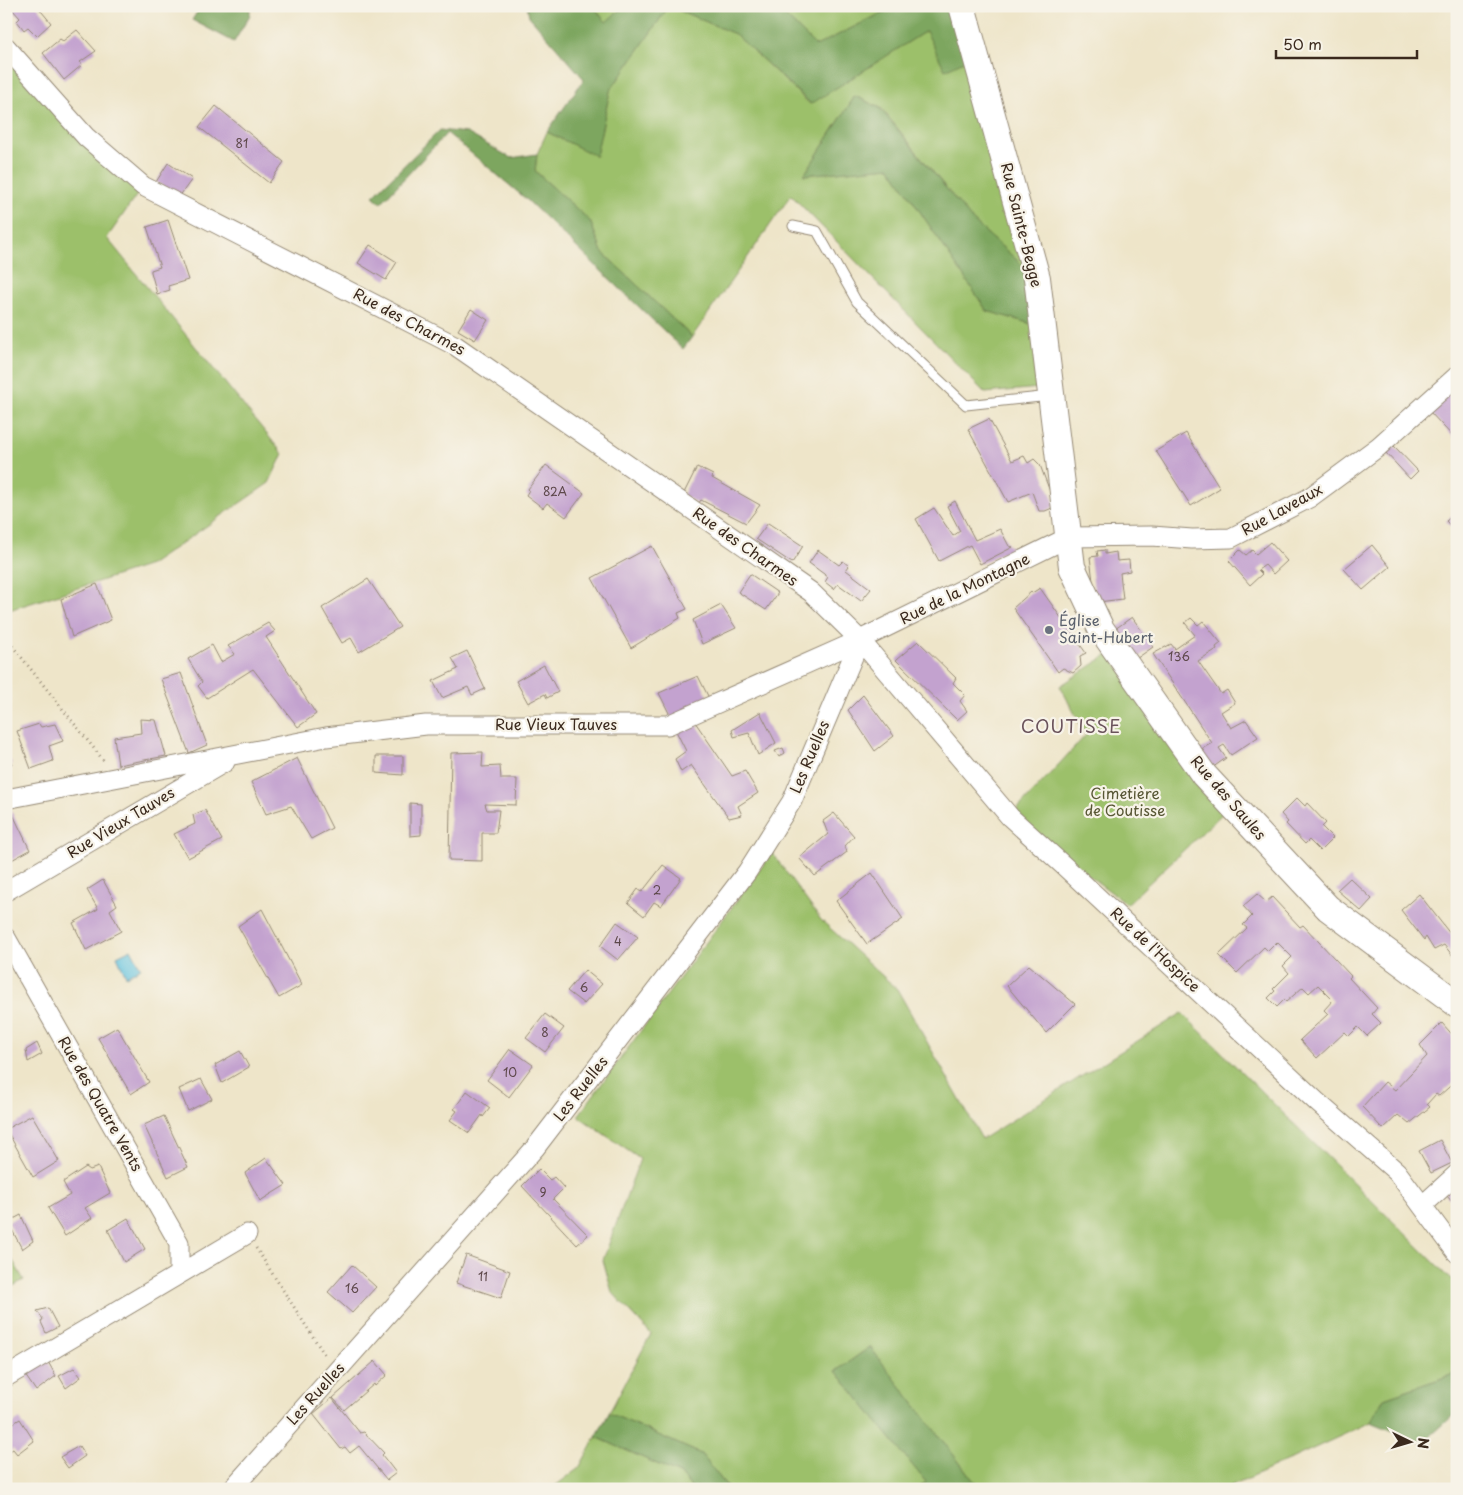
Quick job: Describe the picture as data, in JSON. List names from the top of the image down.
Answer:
{
  "streets": {
    "street": [
      "Rue Sainte-Begge",
      "Rue des Charmes",
      "Rue Laveaux",
      "Rue de la Montagne",
      "Rue Vieux Tauves",
      "Les Ruelles",
      "Rue des Saules",
      "Rue de l'Hospice",
      "Rue des Quatre Vents"
    ]
  },
  "crossings": [
    ["Rue Sainte-Begge", "Rue Laveaux"],
    ["Rue Sainte-Begge", "Rue de la Montagne"],
    ["Rue Sainte-Begge", "Rue des Saules"],
    ["Rue des Charmes", "Rue de la Montagne"],
    ["Rue des Charmes", "Rue Vieux Tauves"],
    ["Rue des Charmes", "Les Ruelles"],
    ["Rue des Charmes", "Rue de l'Hospice"],
    ["Rue Laveaux", "Rue de la Montagne"],
    ["Rue Laveaux", "Rue des Saules"],
    ["Rue de la Montagne", "Rue Vieux Tauves"],
    ["Rue de la Montagne", "Les Ruelles"],
    ["Rue de la Montagne", "Rue des Saules"],
    ["Rue de la Montagne", "Rue de l'Hospice"],
    ["Rue Vieux Tauves", "Les Ruelles"],
    ["Rue Vieux Tauves", "Rue de l'Hospice"],
    ["Les Ruelles", "Rue de l'Hospice"]
  ],
  "districts": ["COUTISSE"],
  "parks": ["Cimetière de Coutisse"],
  "places": ["Église Saint-Hubert"],
  "house_numbers": [
    "81",
    "82A",
    "136",
    "2",
    "4",
    "6",
    "8",
    "10",
    "9",
    "11",
    "16"
  ],
  "scale_bar": "50 m",
  "north": "right"
}
